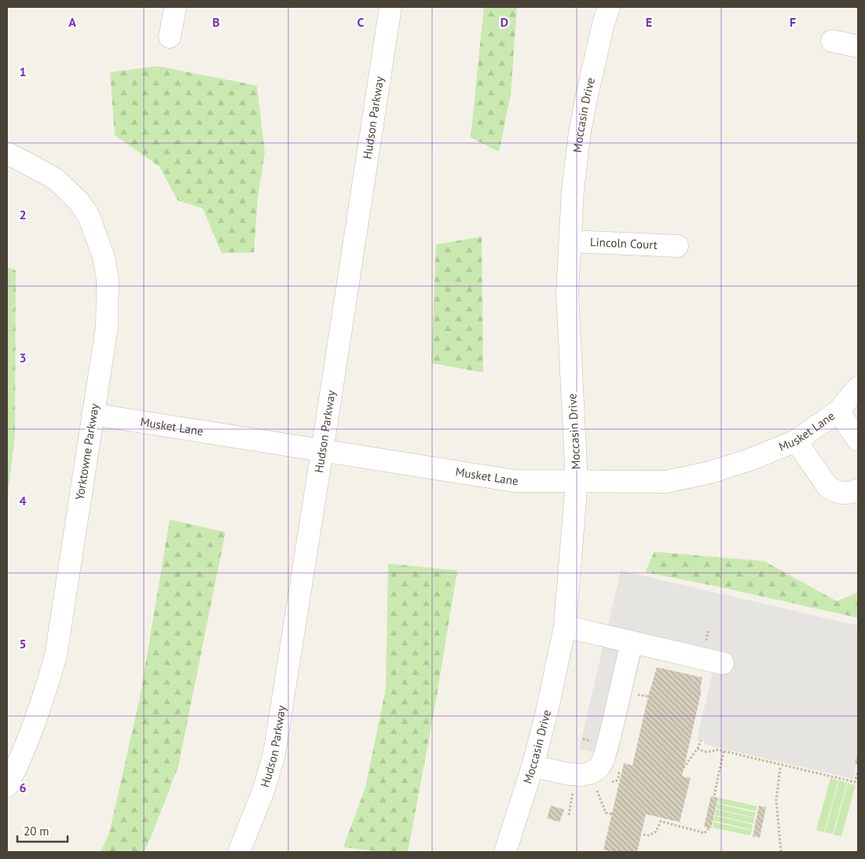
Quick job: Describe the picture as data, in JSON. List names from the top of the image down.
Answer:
{
  "streets": {
    "street": [
      "Moccasin Drive",
      "Hudson Parkway",
      "Lincoln Court",
      "Musket Lane",
      "Yorktowne Parkway"
    ]
  },
  "crossings": [
    ["Moccasin Drive", "Lincoln Court"],
    ["Moccasin Drive", "Musket Lane"],
    ["Hudson Parkway", "Musket Lane"],
    ["Musket Lane", "Yorktowne Parkway"]
  ],
  "scale_bar": "20 m",
  "grid": {
    "columns": [
      "A",
      "B",
      "C",
      "D",
      "E",
      "F"
    ],
    "rows": [
      "1",
      "2",
      "3",
      "4",
      "5",
      "6"
    ]
  }
}
